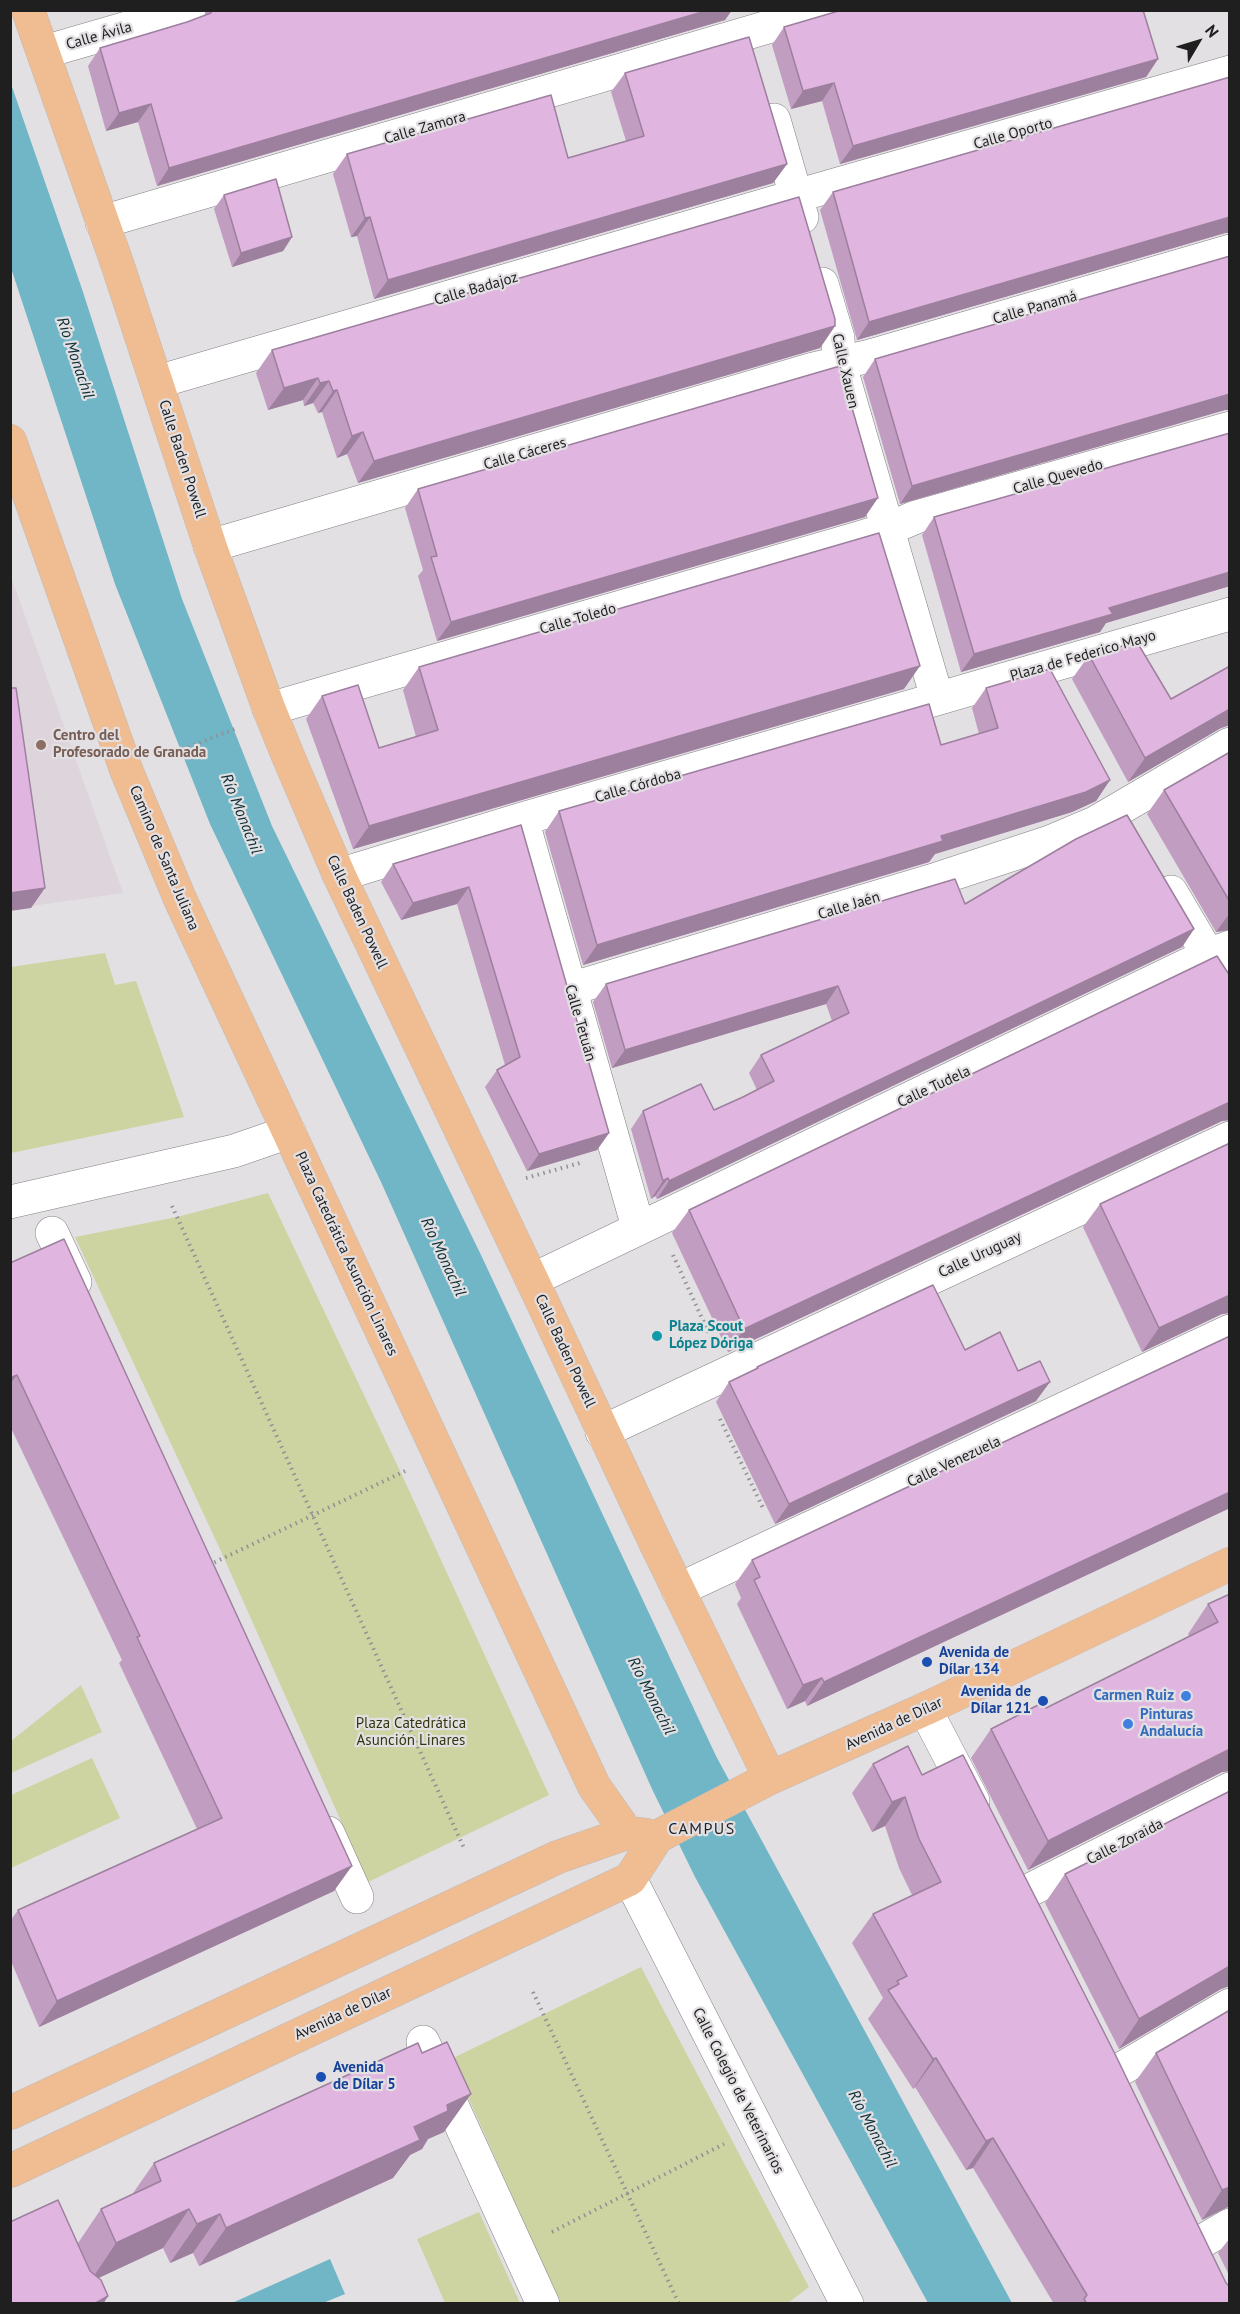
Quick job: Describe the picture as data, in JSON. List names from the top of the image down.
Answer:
{
  "streets": {
    "main road": [
      "Calle Baden Powell",
      "Camino de Santa Juliana",
      "Plaza Catedrática Asunción Linares",
      "Avenida de Dílar"
    ],
    "street": [
      "Calle Ávila",
      "Calle Zamora",
      "Calle Oporto",
      "Calle Badajoz",
      "Calle Panamá",
      "Calle Xauen",
      "Calle Cáceres",
      "Calle Quevedo",
      "Calle Toledo",
      "Plaza de Federico Mayo",
      "Calle Córdoba",
      "Calle Jaén",
      "Calle Tetuán",
      "Calle Tudela",
      "Calle Uruguay",
      "Calle Venezuela",
      "Calle Zoraida",
      "Calle Colegio de Veterinarios"
    ]
  },
  "crossings": [
    ["Calle Ávila", "Calle Baden Powell"],
    ["Calle Zamora", "Calle Xauen"],
    ["Calle Zamora", "Calle Baden Powell"],
    ["Calle Oporto", "Calle Badajoz"],
    ["Calle Oporto", "Calle Xauen"],
    ["Calle Badajoz", "Calle Xauen"],
    ["Calle Badajoz", "Calle Baden Powell"],
    ["Calle Panamá", "Calle Xauen"],
    ["Calle Panamá", "Calle Cáceres"],
    ["Calle Xauen", "Calle Cáceres"],
    ["Calle Xauen", "Calle Quevedo"],
    ["Calle Xauen", "Calle Toledo"],
    ["Calle Xauen", "Plaza de Federico Mayo"],
    ["Calle Xauen", "Calle Córdoba"],
    ["Calle Cáceres", "Calle Baden Powell"],
    ["Calle Baden Powell", "Calle Toledo"],
    ["Calle Baden Powell", "Calle Córdoba"],
    ["Calle Baden Powell", "Calle Uruguay"],
    ["Calle Baden Powell", "Calle Venezuela"],
    ["Calle Baden Powell", "Avenida de Dílar"],
    ["Calle Quevedo", "Calle Toledo"],
    ["Plaza de Federico Mayo", "Calle Córdoba"],
    ["Calle Córdoba", "Calle Tetuán"],
    ["Camino de Santa Juliana", "Plaza Catedrática Asunción Linares"],
    ["Calle Jaén", "Calle Tetuán"],
    ["Calle Tetuán", "Calle Tudela"],
    ["Plaza Catedrática Asunción Linares", "Avenida de Dílar"],
    ["Avenida de Dílar", "Calle Colegio de Veterinarios"]
  ],
  "districts": ["CAMPUS"],
  "water": ["Río Monachil"],
  "parks": ["Plaza Catedrática Asunción Linares"],
  "places": [
    "Centro del Profesorado de Granada",
    "Plaza Scout López Dóriga",
    "Avenida de Dílar 134",
    "Carmen Ruiz",
    "Avenida de Dílar 121",
    "Pinturas Andalucía",
    "Avenida de Dílar 5"
  ],
  "north": "top right"
}
